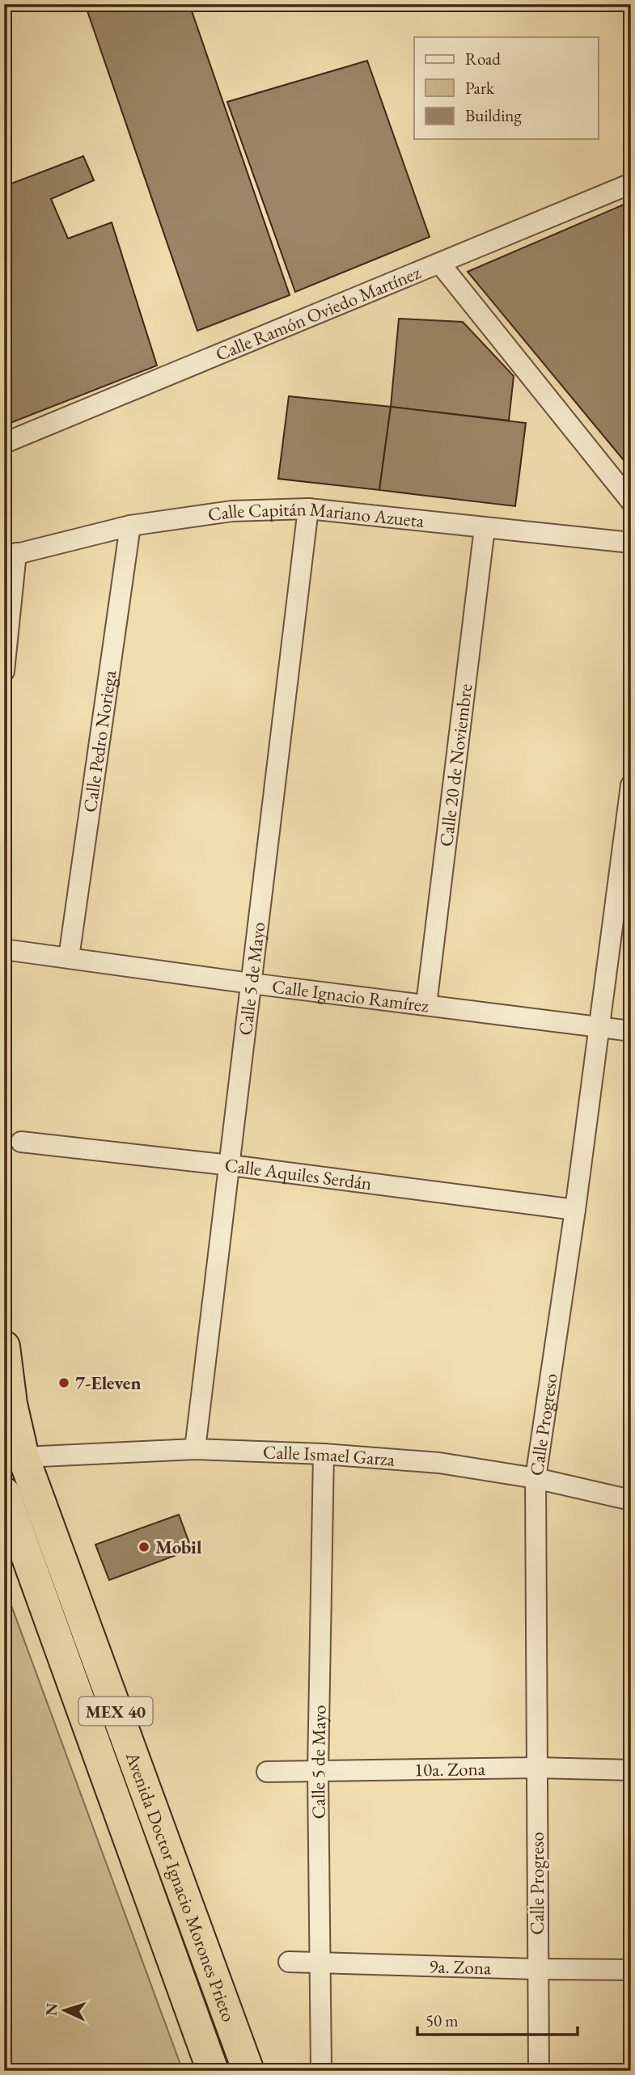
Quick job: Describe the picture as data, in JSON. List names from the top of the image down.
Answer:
{
  "streets": {
    "highway": ["MEX 40", "Avenida Doctor Ignacio Morones Prieto"],
    "street": [
      "Calle Ramón Oviedo Martínez",
      "Calle Capitán Mariano Azueta",
      "Calle Pedro Noriega",
      "Calle 20 de Noviembre",
      "Calle 5 de Mayo",
      "Calle Ignacio Ramírez",
      "Calle Aquiles Serdán",
      "Calle Progreso",
      "Calle Ismael Garza",
      "10a. Zona",
      "9a. Zona"
    ]
  },
  "crossings": [
    ["Calle Capitán Mariano Azueta", "Calle Pedro Noriega"],
    ["Calle Capitán Mariano Azueta", "Calle 20 de Noviembre"],
    ["Calle Capitán Mariano Azueta", "Calle 5 de Mayo"],
    ["Calle Pedro Noriega", "Calle Ignacio Ramírez"],
    ["Calle 20 de Noviembre", "Calle Ignacio Ramírez"],
    ["Calle 5 de Mayo", "Calle Ignacio Ramírez"],
    ["Calle 5 de Mayo", "Calle Aquiles Serdán"],
    ["Calle 5 de Mayo", "Calle Ismael Garza"],
    ["Calle 5 de Mayo", "10a. Zona"],
    ["Calle 5 de Mayo", "9a. Zona"],
    ["Calle Ignacio Ramírez", "Calle Progreso"],
    ["Calle Aquiles Serdán", "Calle Progreso"],
    ["Calle Progreso", "Calle Ismael Garza"],
    ["Calle Progreso", "10a. Zona"],
    ["Calle Progreso", "9a. Zona"],
    ["Calle Ismael Garza", "Avenida Doctor Ignacio Morones Prieto"]
  ],
  "places": ["7-Eleven", "Mobil"],
  "legend": ["Road", "Park", "Building"],
  "scale_bar": "50 m",
  "north": "left"
}
